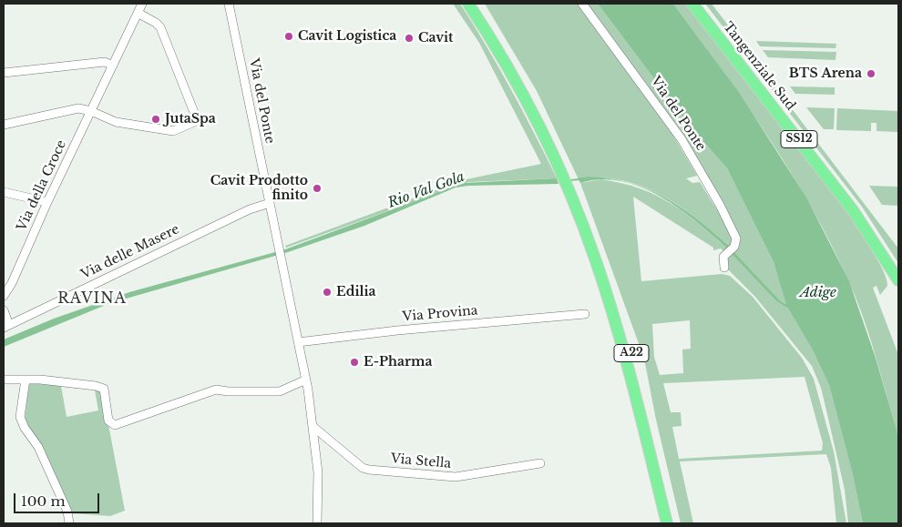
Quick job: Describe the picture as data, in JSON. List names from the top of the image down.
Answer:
{
  "streets": {
    "highway": ["Tangenziale Sud", "SS12", "A22"],
    "street": [
      "Via del Ponte",
      "Via della Croce",
      "Via delle Masere",
      "Via Provina",
      "Via Stella"
    ]
  },
  "crossings": [
    ["Via del Ponte", "Via delle Masere"]
  ],
  "districts": ["RAVINA"],
  "water": ["Rio Val Gola", "Adige"],
  "places": [
    "Cavit Logistica",
    "Cavit",
    "BTS Arena",
    "JutaSpa",
    "Cavit Prodotto finito",
    "Edilia",
    "E-Pharma"
  ],
  "scale_bar": "100 m"
}
